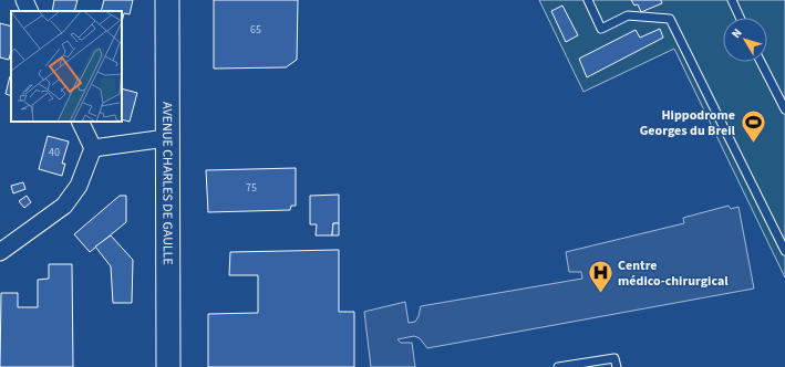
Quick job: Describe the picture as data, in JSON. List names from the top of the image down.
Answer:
{
  "streets": {
    "main road": ["AVENUE CHARLES DE GAULLE"]
  },
  "places": {
    "sports": ["Hippodrome Georges du Breil"],
    "hospital": ["Centre médico-chirurgical"]
  },
  "house_numbers": ["65", "40", "75"],
  "north": "top left"
}
